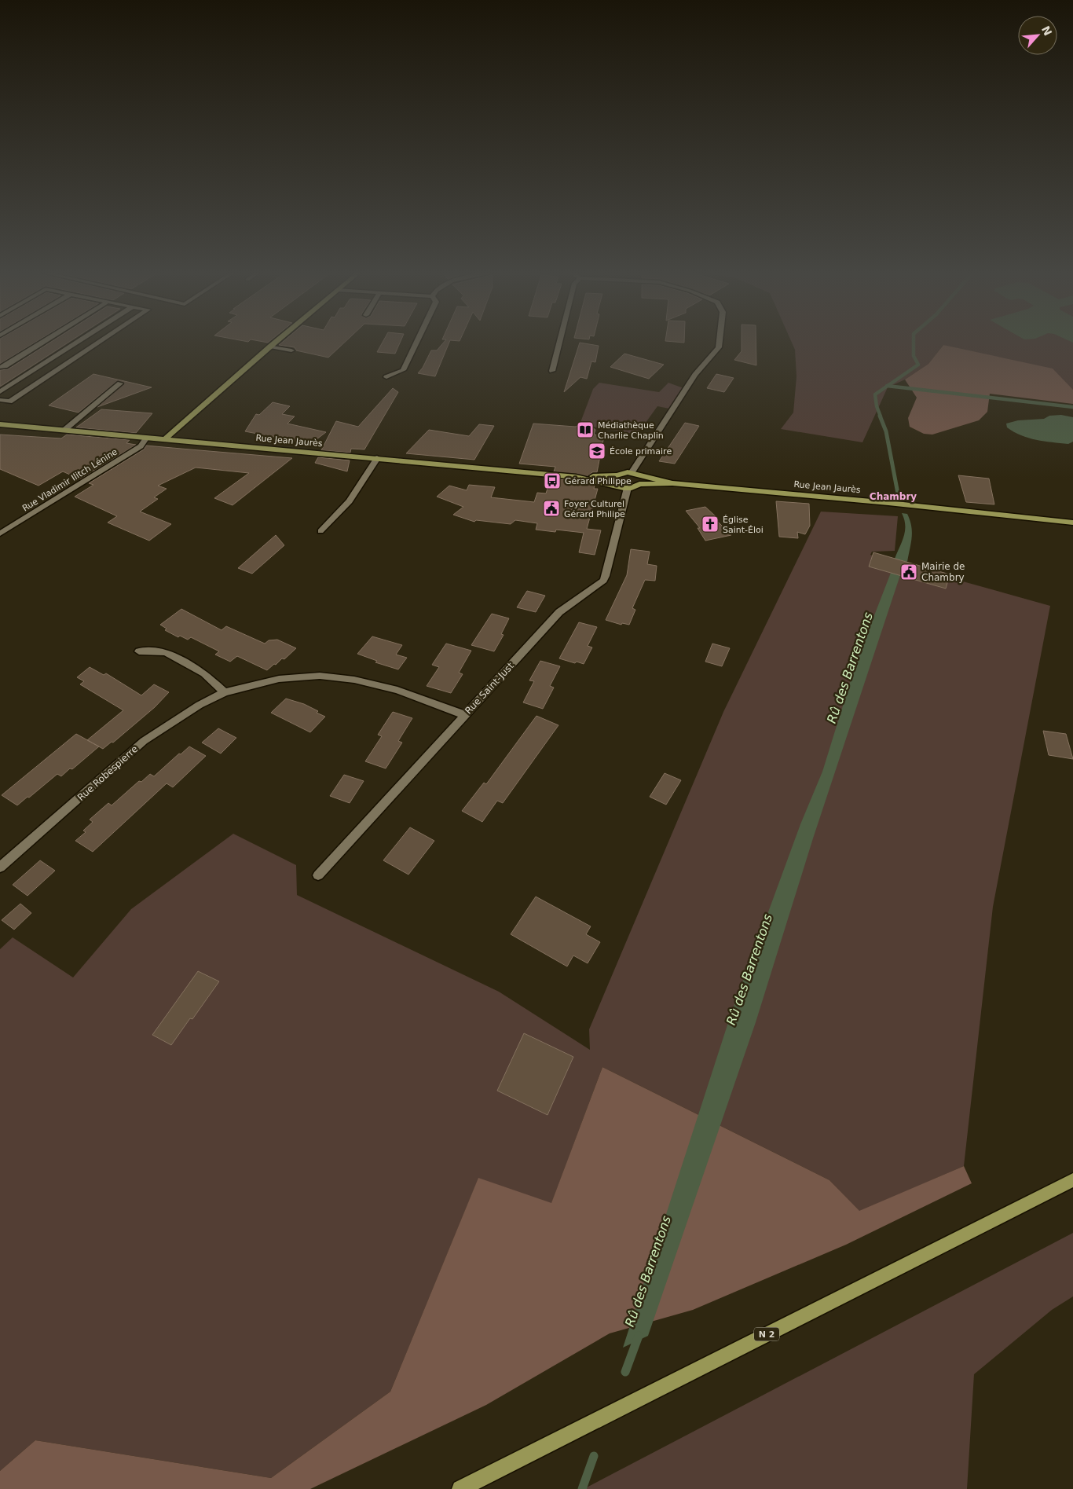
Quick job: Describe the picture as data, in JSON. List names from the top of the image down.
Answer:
{
  "streets": {
    "main road": ["Rue Jean Jaurès", "N 2"],
    "street": ["Rue Vladimir Ilitch Lénine", "Rue Saint-Just", "Rue Robespierre"]
  },
  "crossings": [
    ["Rue Jean Jaurès", "Rue Vladimir Ilitch Lénine"],
    ["Rue Saint-Just", "Rue Robespierre"]
  ],
  "districts": ["Chambry"],
  "water": ["Rû des Barrentons"],
  "places": {
    "library": ["Médiathèque Charlie Chaplin"],
    "school or university": ["École primaire"],
    "bus stop": ["Gérard Philippe"],
    "public building": ["Foyer Culturel Gérard Philipe", "Mairie de Chambry"],
    "church": ["Église Saint-Éloi"]
  },
  "north": "top right"
}
